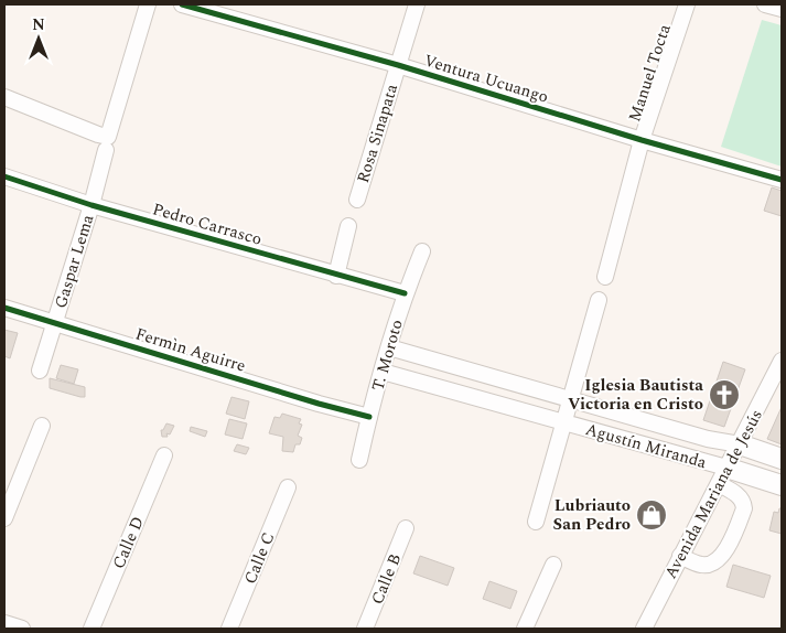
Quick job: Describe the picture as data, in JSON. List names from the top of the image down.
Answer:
{
  "streets": {
    "main road": ["Agustín Miranda"],
    "street": [
      "Manuel Tocta",
      "Ventura Ucuango",
      "Rosa Sinapata",
      "Pedro Carrasco",
      "Gaspar Lema",
      "Fermìn Aguirre",
      "T. Moroto",
      "Avenida Mariana de Jesús",
      "Calle D",
      "Calle C",
      "Calle B"
    ]
  },
  "crossings": [
    ["Manuel Tocta", "Ventura Ucuango"],
    ["Ventura Ucuango", "Rosa Sinapata"],
    ["Pedro Carrasco", "Gaspar Lema"],
    ["Pedro Carrasco", "T. Moroto"],
    ["Gaspar Lema", "Fermìn Aguirre"],
    ["Fermìn Aguirre", "T. Moroto"],
    ["T. Moroto", "Agustín Miranda"],
    ["Agustín Miranda", "Avenida Mariana de Jesús"]
  ],
  "places": {
    "church": ["Iglesia Bautista Victoria en Cristo"],
    "shop": ["Lubriauto San Pedro"]
  },
  "north": "top"
}
